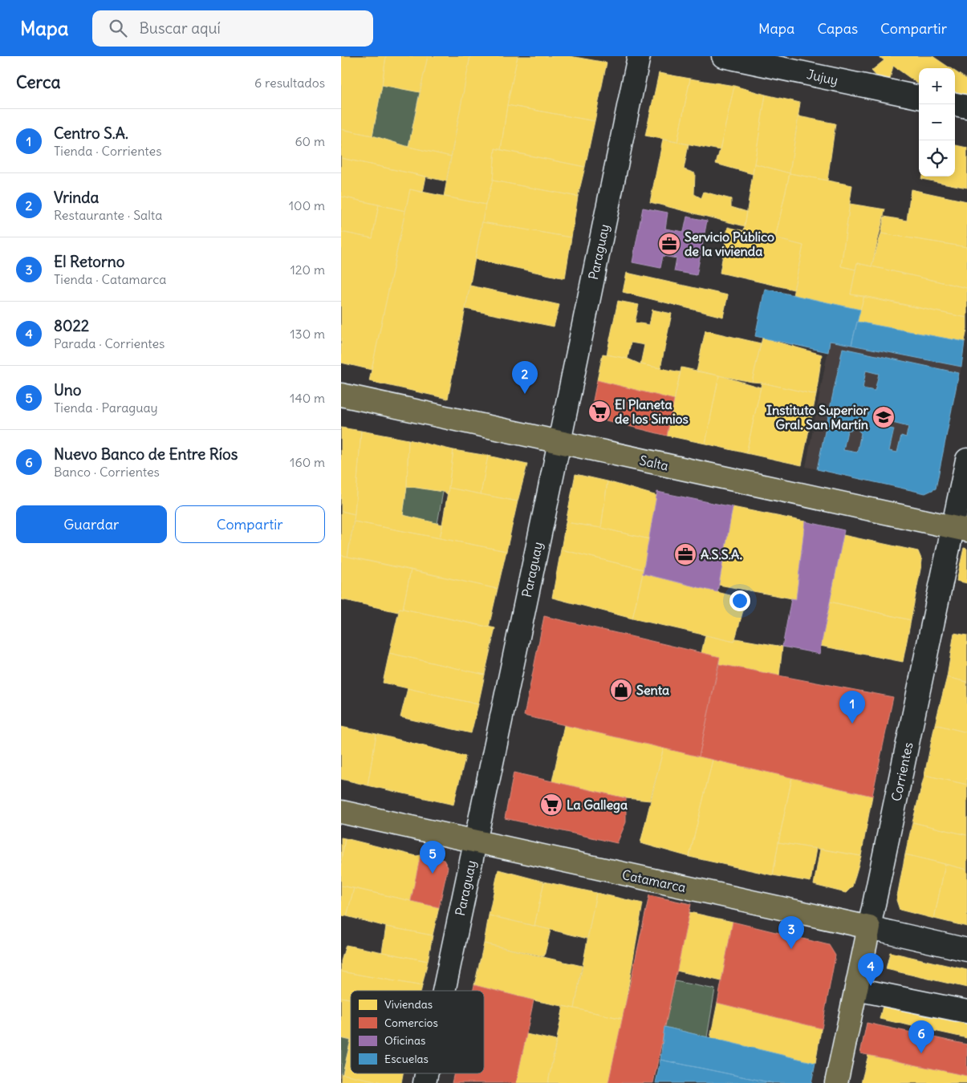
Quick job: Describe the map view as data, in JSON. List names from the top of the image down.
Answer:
{
  "streets": {
    "main road": ["Salta", "Corrientes", "Catamarca"],
    "street": ["Jujuy", "Paraguay"]
  },
  "crossings": [
    ["Paraguay", "Salta"],
    ["Paraguay", "Catamarca"],
    ["Salta", "Corrientes"],
    ["Corrientes", "Catamarca"]
  ],
  "places": {
    "office": ["Servicio Público de la vivienda", "A.S.S.A."],
    "supermarket": ["El Planeta de los Simios", "La Gallega"],
    "school or university": ["Instituto Superior Gral. San Martín"],
    "shop": ["Senta"]
  },
  "legend": [
    "Viviendas",
    "Comercios",
    "Oficinas",
    "Escuelas"
  ],
  "page": {
    "header": "Mapa",
    "search": "Buscar aquí",
    "nav": ["Mapa", "Capas", "Compartir"],
    "heading": ["Cerca", "6 resultados"],
    "map_buttons": ["+", "−"],
    "list": [
      {
        "mark": "1",
        "name": "Centro S.A.",
        "note": "Tienda · Corrientes",
        "value": "60 m"
      },
      {
        "mark": "2",
        "name": "Vrinda",
        "note": "Restaurante · Salta",
        "value": "100 m"
      },
      {
        "mark": "3",
        "name": "El Retorno",
        "note": "Tienda · Catamarca",
        "value": "120 m"
      },
      {
        "mark": "4",
        "name": "8022",
        "note": "Parada · Corrientes",
        "value": "130 m"
      },
      {
        "mark": "5",
        "name": "Uno",
        "note": "Tienda · Paraguay",
        "value": "140 m"
      },
      {
        "mark": "6",
        "name": "Nuevo Banco de Entre Ríos",
        "note": "Banco · Corrientes",
        "value": "160 m"
      }
    ],
    "pins": [
      "2",
      "1",
      "5",
      "3",
      "4",
      "6"
    ],
    "buttons": ["Guardar", "Compartir"]
  }
}
